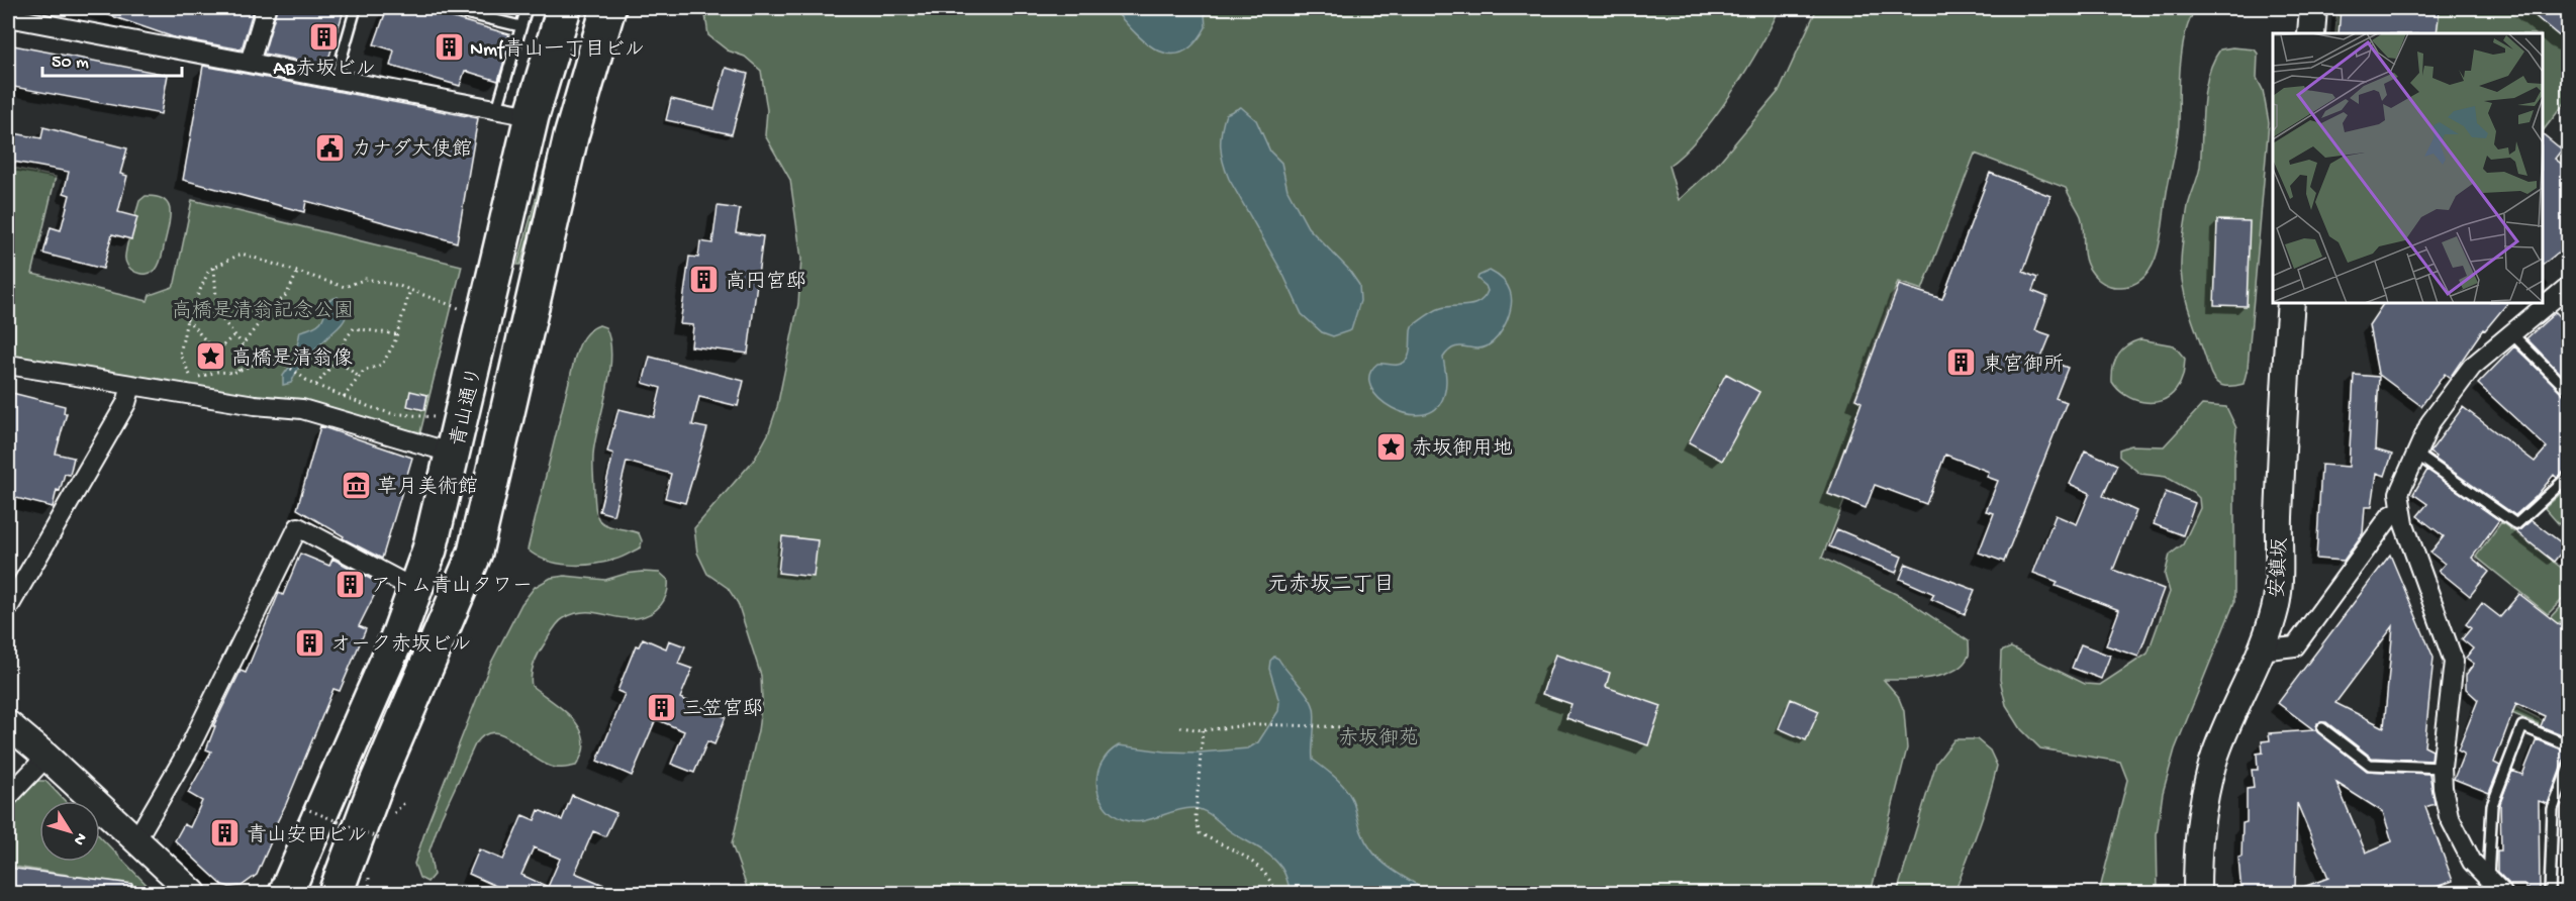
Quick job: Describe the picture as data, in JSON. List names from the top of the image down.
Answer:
{
  "streets": {
    "highway": ["青山通り"],
    "main road": ["安鎮坂"]
  },
  "districts": ["元赤坂二丁目"],
  "parks": ["高橋是清翁記念公園", "赤坂御苑"],
  "places": {
    "building": [
      "AB赤坂ビル",
      "Nmf青山一丁目ビル",
      "高円宮邸",
      "東宮御所",
      "アトム青山タワー",
      "オーク赤坂ビル",
      "三笠宮邸",
      "青山安田ビル"
    ],
    "public building": ["カナダ大使館"],
    "place": ["高橋是清翁像", "赤坂御用地"],
    "museum": ["草月美術館"]
  },
  "scale_bar": "50 m",
  "north": "bottom right"
}
